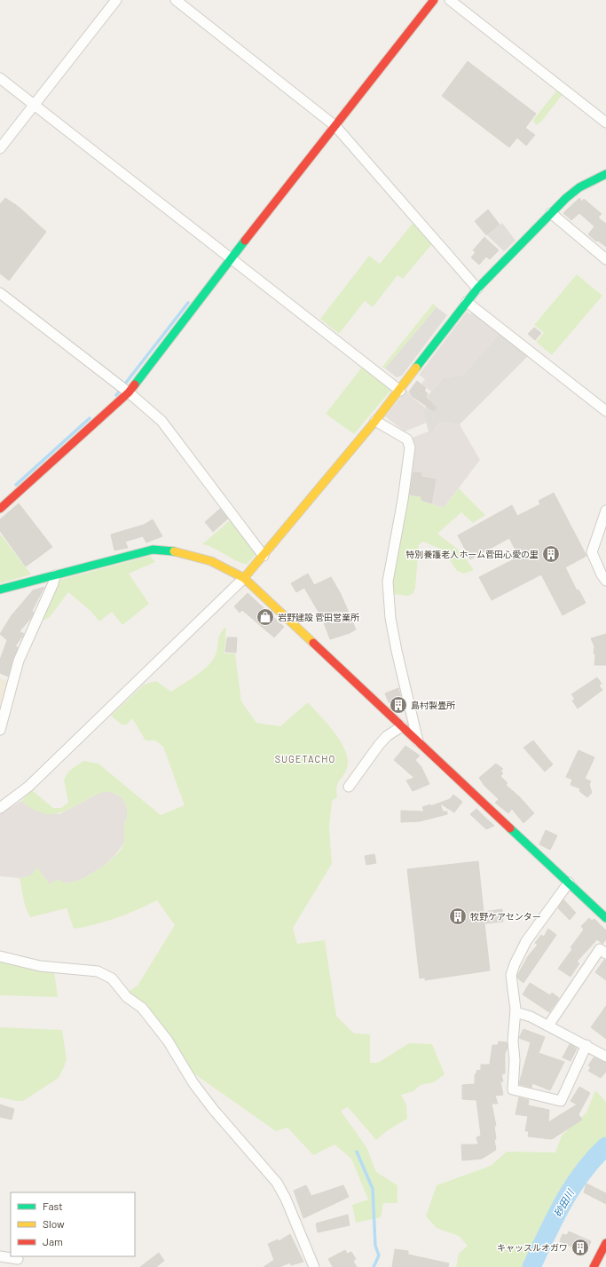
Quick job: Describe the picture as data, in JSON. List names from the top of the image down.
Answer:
{
  "districts": ["SUGETACHO"],
  "water": ["砂田川"],
  "places": {
    "building": [
      "特別養護老人ホーム菅田心愛の里",
      "島村製畳所",
      "牧野ケアセンター",
      "キャッスルオガワ"
    ],
    "shop": ["岩野建設 菅田営業所"]
  },
  "legend": ["Fast", "Slow", "Jam"]
}
